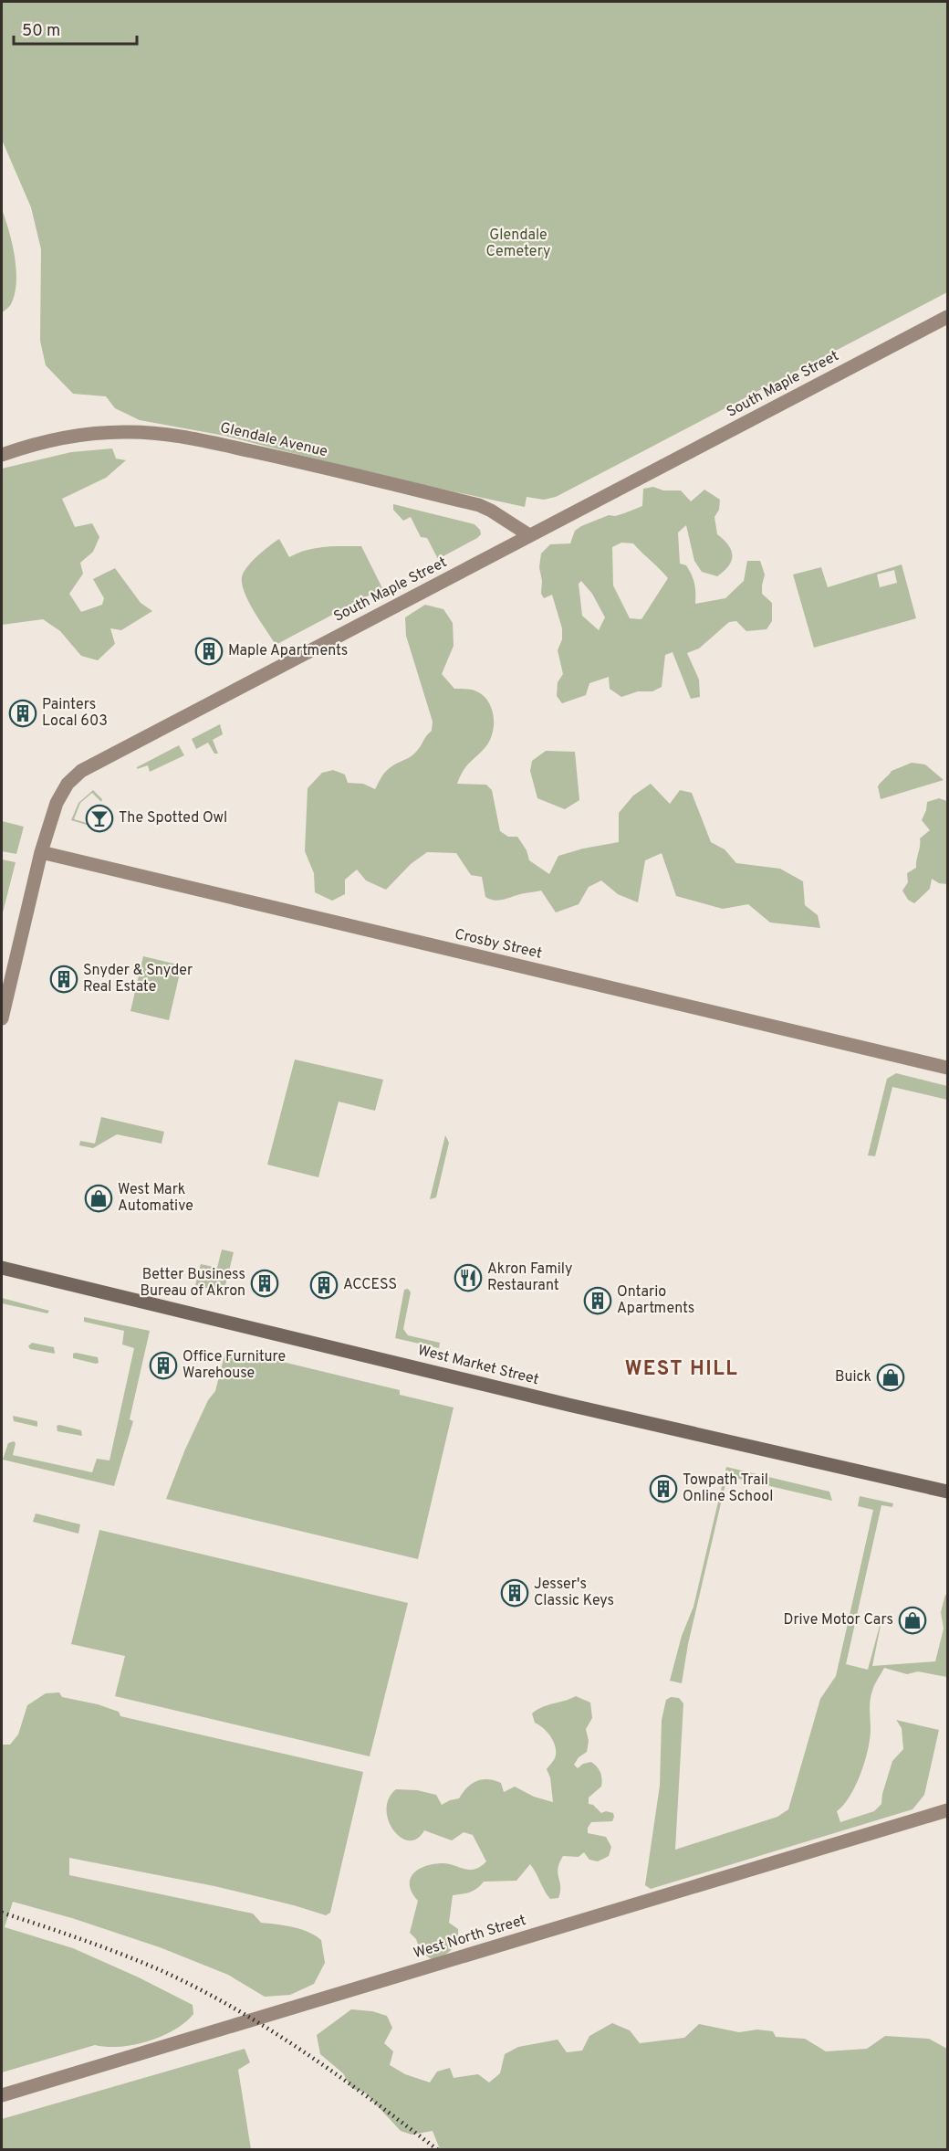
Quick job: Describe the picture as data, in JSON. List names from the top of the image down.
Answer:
{
  "streets": {
    "main road": ["West Market Street"],
    "street": [
      "South Maple Street",
      "Glendale Avenue",
      "Crosby Street",
      "West North Street"
    ]
  },
  "crossings": [
    ["South Maple Street", "Glendale Avenue"],
    ["South Maple Street", "Crosby Street"]
  ],
  "districts": ["WEST HILL"],
  "parks": ["Glendale Cemetery"],
  "places": {
    "building": [
      "Maple Apartments",
      "Painters Local 603",
      "Snyder & Snyder Real Estate",
      "Better Business Bureau of Akron",
      "ACCESS",
      "Ontario Apartments",
      "Office Furniture Warehouse",
      "Towpath Trail Online School",
      "Jesser's Classic Keys"
    ],
    "bar": ["The Spotted Owl"],
    "shop": ["West Mark Automative", "Buick", "Drive Motor Cars"],
    "restaurant": ["Akron Family Restaurant"]
  },
  "scale_bar": "50 m"
}
